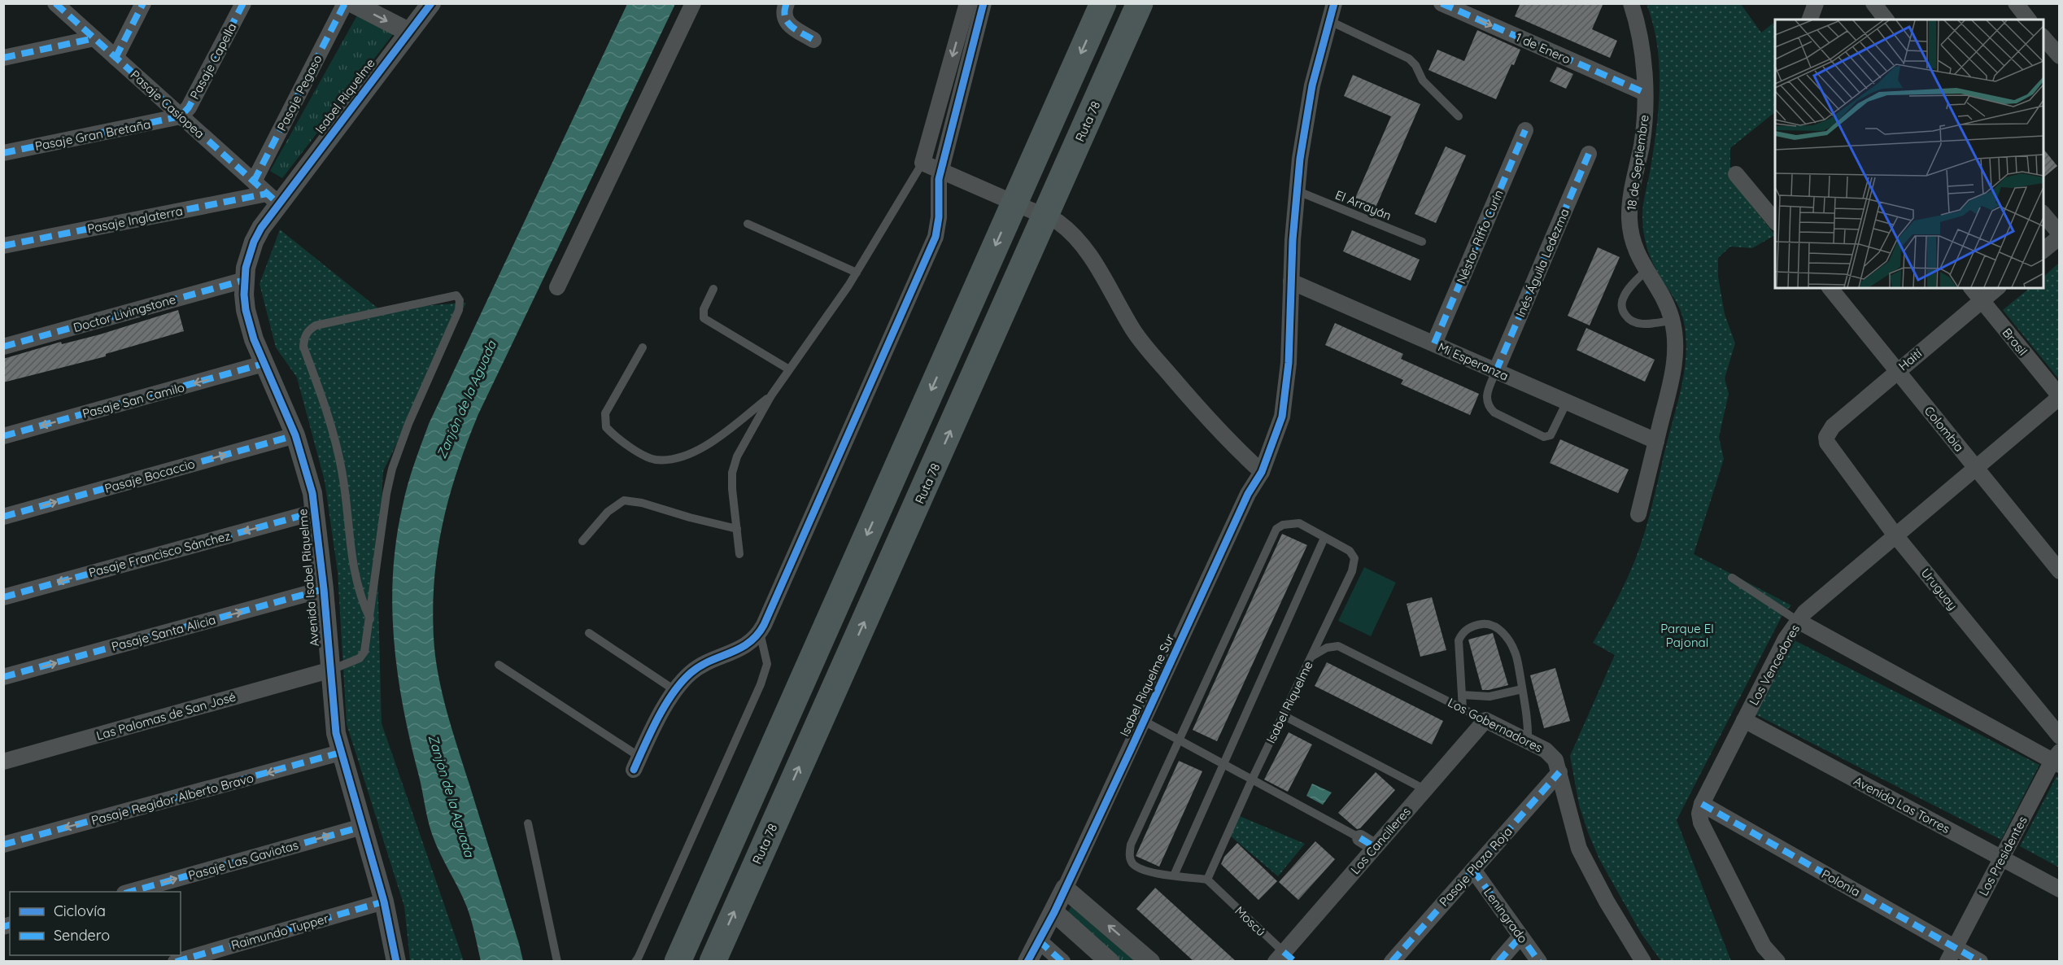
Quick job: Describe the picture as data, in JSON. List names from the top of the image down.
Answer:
{
  "streets": {
    "highway": ["Ruta 78"],
    "street": [
      "1 de Enero",
      "Pasaje Capella",
      "Pasaje Pegaso",
      "Isabel Riquelme",
      "Pasaje Casiopea",
      "Pasaje Gran Bretaña",
      "18 de Septiembre",
      "Pasaje Inglaterra",
      "Néstor Riffo Curín",
      "Inés Águila Ledezma",
      "Doctor Livingstone",
      "Brasil",
      "Haití",
      "Mi Esperanza",
      "Pasaje San Camilo",
      "Colombia",
      "Pasaje Bocaccio",
      "Pasaje Francisco Sánchez",
      "Avenida Isabel Riquelme",
      "Uruguay",
      "Pasaje Santa Alicia",
      "Los Vencedores",
      "Isabel Riquelme Sur",
      "Las Palomas de San José",
      "Los Gobernadores",
      "Pasaje Regidor Alberto Bravo",
      "Avenida Las Torres",
      "Los Cancilleres",
      "Los Presidentes",
      "Pasaje Las Gaviotas",
      "Pasaje Plaza Roja",
      "Polonia",
      "Leningrado",
      "Raimundo Tupper"
    ],
    "lane": ["El Arrayán", "Moscú"]
  },
  "crossings": [
    ["1 de Enero", "18 de Septiembre"],
    ["Pasaje Capella", "Pasaje Casiopea"],
    ["Pasaje Capella", "Pasaje Gran Bretaña"],
    ["Pasaje Pegaso", "Pasaje Casiopea"],
    ["Isabel Riquelme", "Pasaje Casiopea"],
    ["Isabel Riquelme", "Pasaje Inglaterra"],
    ["Isabel Riquelme", "Avenida Isabel Riquelme"],
    ["Isabel Riquelme", "Los Gobernadores"],
    ["Isabel Riquelme", "Moscú"],
    ["Pasaje Casiopea", "Pasaje Gran Bretaña"],
    ["Pasaje Casiopea", "Pasaje Inglaterra"],
    ["Pasaje Casiopea", "Avenida Isabel Riquelme"],
    ["18 de Septiembre", "Mi Esperanza"],
    ["El Arrayán", "Isabel Riquelme Sur"],
    ["Pasaje Inglaterra", "Avenida Isabel Riquelme"],
    ["Néstor Riffo Curín", "Mi Esperanza"],
    ["Inés Águila Ledezma", "Mi Esperanza"],
    ["Doctor Livingstone", "Avenida Isabel Riquelme"],
    ["Brasil", "Haití"],
    ["Brasil", "Los Vencedores"],
    ["Haití", "Colombia"],
    ["Haití", "Uruguay"],
    ["Mi Esperanza", "Isabel Riquelme Sur"],
    ["Pasaje San Camilo", "Avenida Isabel Riquelme"],
    ["Colombia", "Los Vencedores"],
    ["Pasaje Bocaccio", "Avenida Isabel Riquelme"],
    ["Pasaje Francisco Sánchez", "Avenida Isabel Riquelme"],
    ["Avenida Isabel Riquelme", "Pasaje Santa Alicia"],
    ["Avenida Isabel Riquelme", "Las Palomas de San José"],
    ["Avenida Isabel Riquelme", "Pasaje Regidor Alberto Bravo"],
    ["Avenida Isabel Riquelme", "Pasaje Las Gaviotas"],
    ["Avenida Isabel Riquelme", "Raimundo Tupper"],
    ["Uruguay", "Los Vencedores"],
    ["Los Vencedores", "Avenida Las Torres"],
    ["Los Vencedores", "Polonia"],
    ["Los Gobernadores", "Los Cancilleres"],
    ["Los Gobernadores", "Pasaje Plaza Roja"],
    ["Avenida Las Torres", "Los Presidentes"],
    ["Los Cancilleres", "Moscú"],
    ["Los Presidentes", "Polonia"],
    ["Pasaje Plaza Roja", "Leningrado"]
  ],
  "one_way": [
    "1 de Enero",
    "Pasaje San Camilo",
    "Pasaje Bocaccio",
    "Pasaje Francisco Sánchez",
    "Pasaje Santa Alicia",
    "Pasaje Regidor Alberto Bravo",
    "Pasaje Las Gaviotas"
  ],
  "water": ["Zanjón de la Aguada"],
  "parks": ["Parque El Pajonal"],
  "legend": ["Ciclovía", "Sendero"]
}
